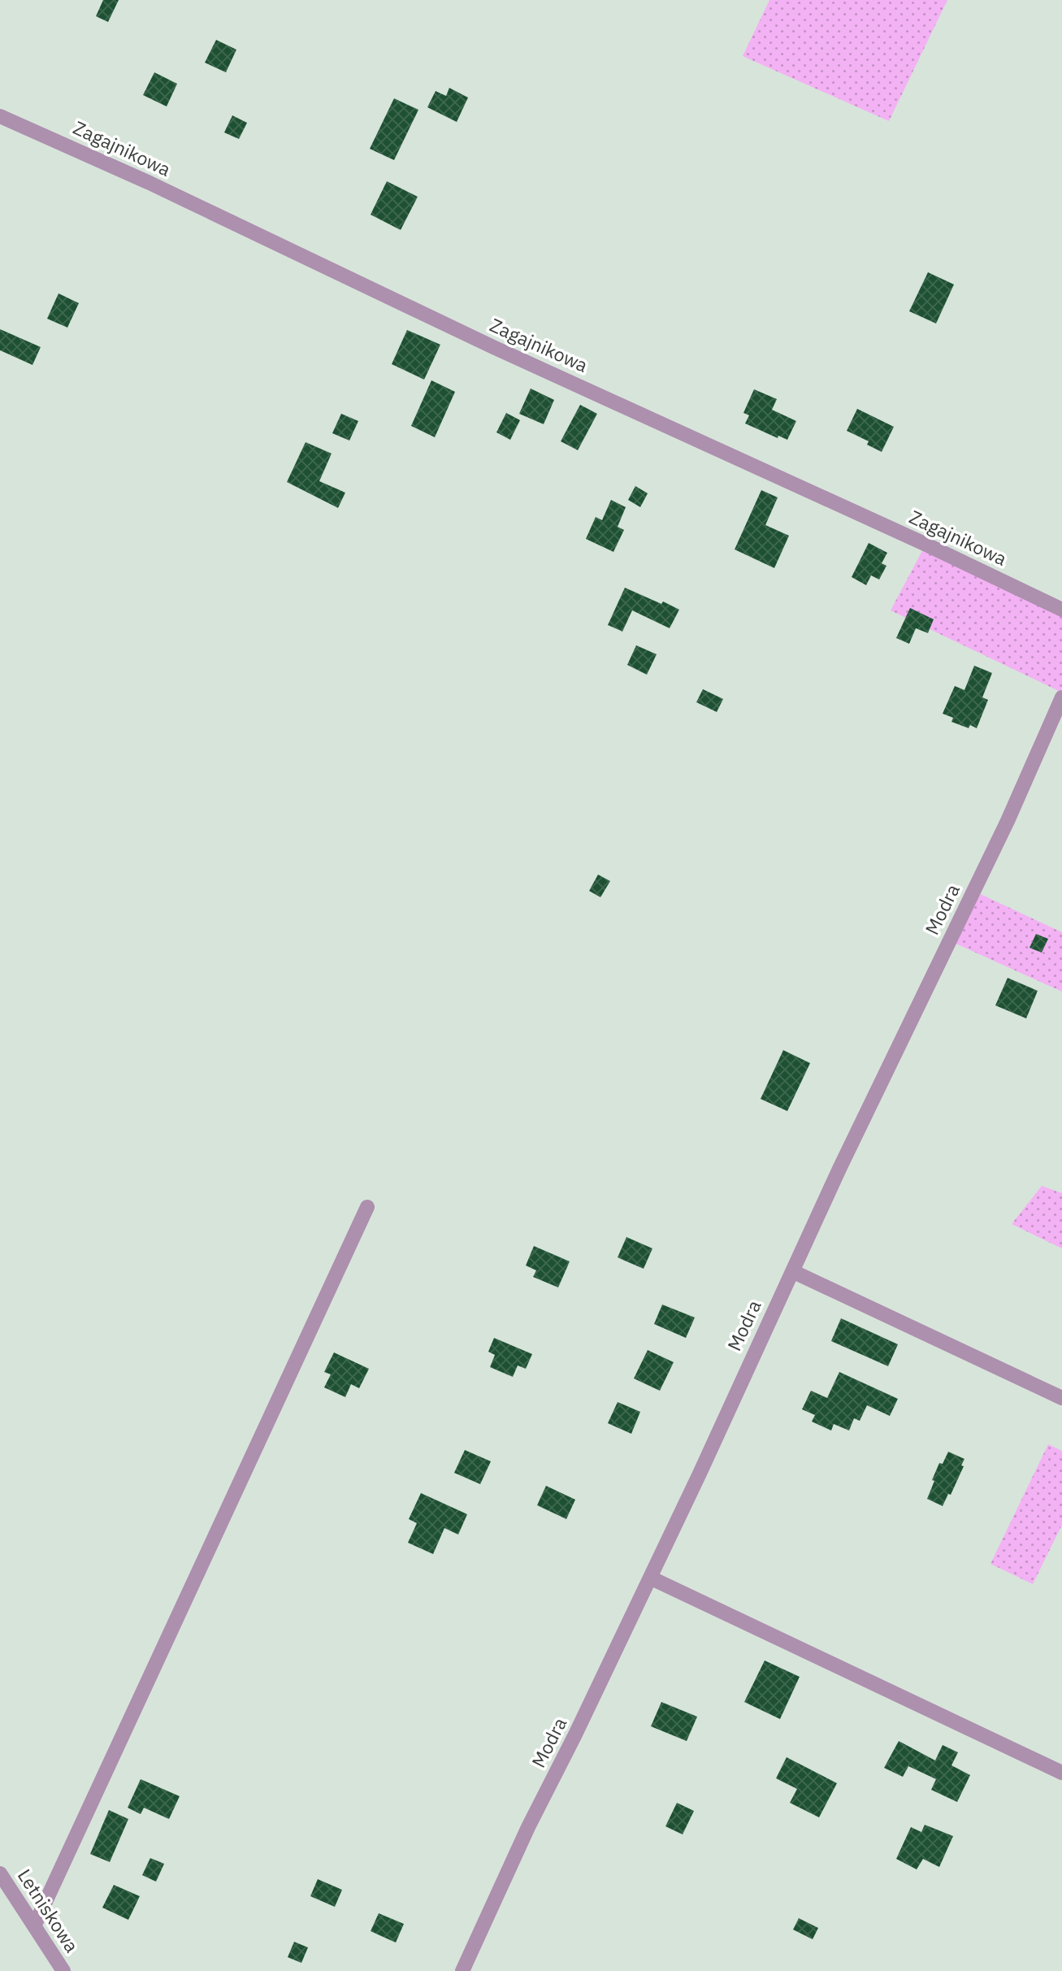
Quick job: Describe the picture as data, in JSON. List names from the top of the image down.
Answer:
{
  "streets": {
    "street": ["Zagajnikowa", "Modra", "Letniskowa"]
  }
}
